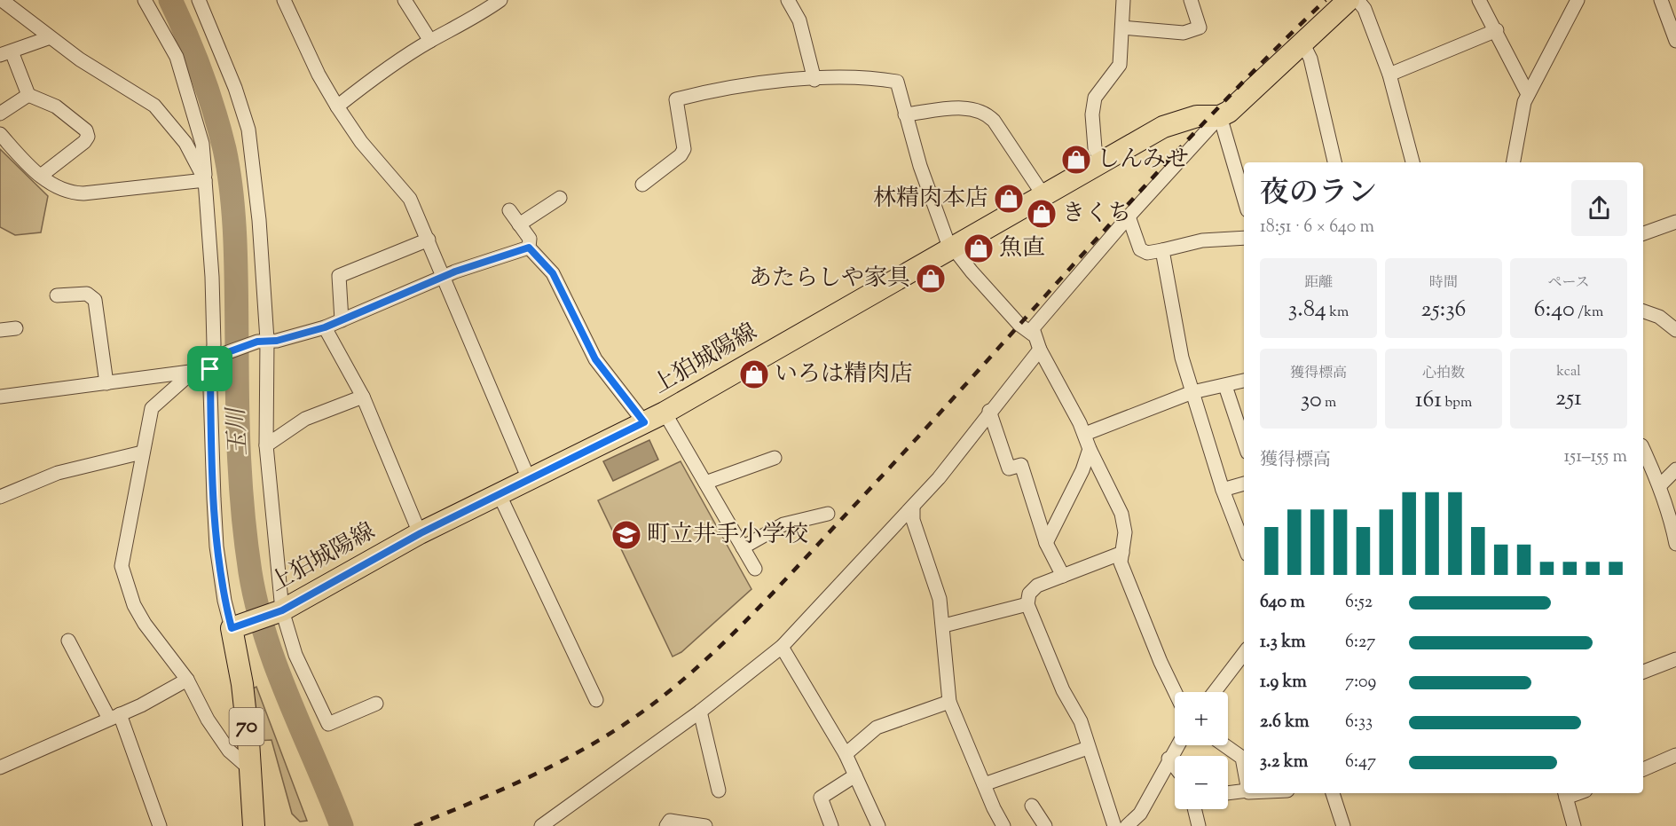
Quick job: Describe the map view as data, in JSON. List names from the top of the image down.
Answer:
{
  "streets": {
    "main road": ["上狛城陽線", "70"]
  },
  "crossings": [
    ["上狛城陽線", "70"]
  ],
  "water": ["玉川"],
  "places": {
    "shop": [
      "しんみせ",
      "林精肉本店",
      "きくち",
      "魚直",
      "あたらしや家具",
      "いろは精肉店"
    ],
    "school or university": ["町立井手小学校"]
  },
  "page": {
    "heading": ["夜のラン", "18:51 · 6 × 640 m"],
    "stats": [
      ["距離", "3.84 km"],
      ["時間", "25:36"],
      ["ペース", "6:40 /km"],
      ["獲得標高", "30 m"],
      ["心拍数", "161 bpm"],
      ["kcal", "251"]
    ],
    "chart": ["獲得標高", "151–155 m"],
    "list": [
      {
        "name": "640 m",
        "note": "6:52"
      },
      {
        "name": "1.3 km",
        "note": "6:27"
      },
      {
        "name": "1.9 km",
        "note": "7:09"
      },
      {
        "name": "2.6 km",
        "note": "6:33"
      },
      {
        "name": "3.2 km",
        "note": "6:47"
      }
    ],
    "map_buttons": ["+", "−"]
  }
}
